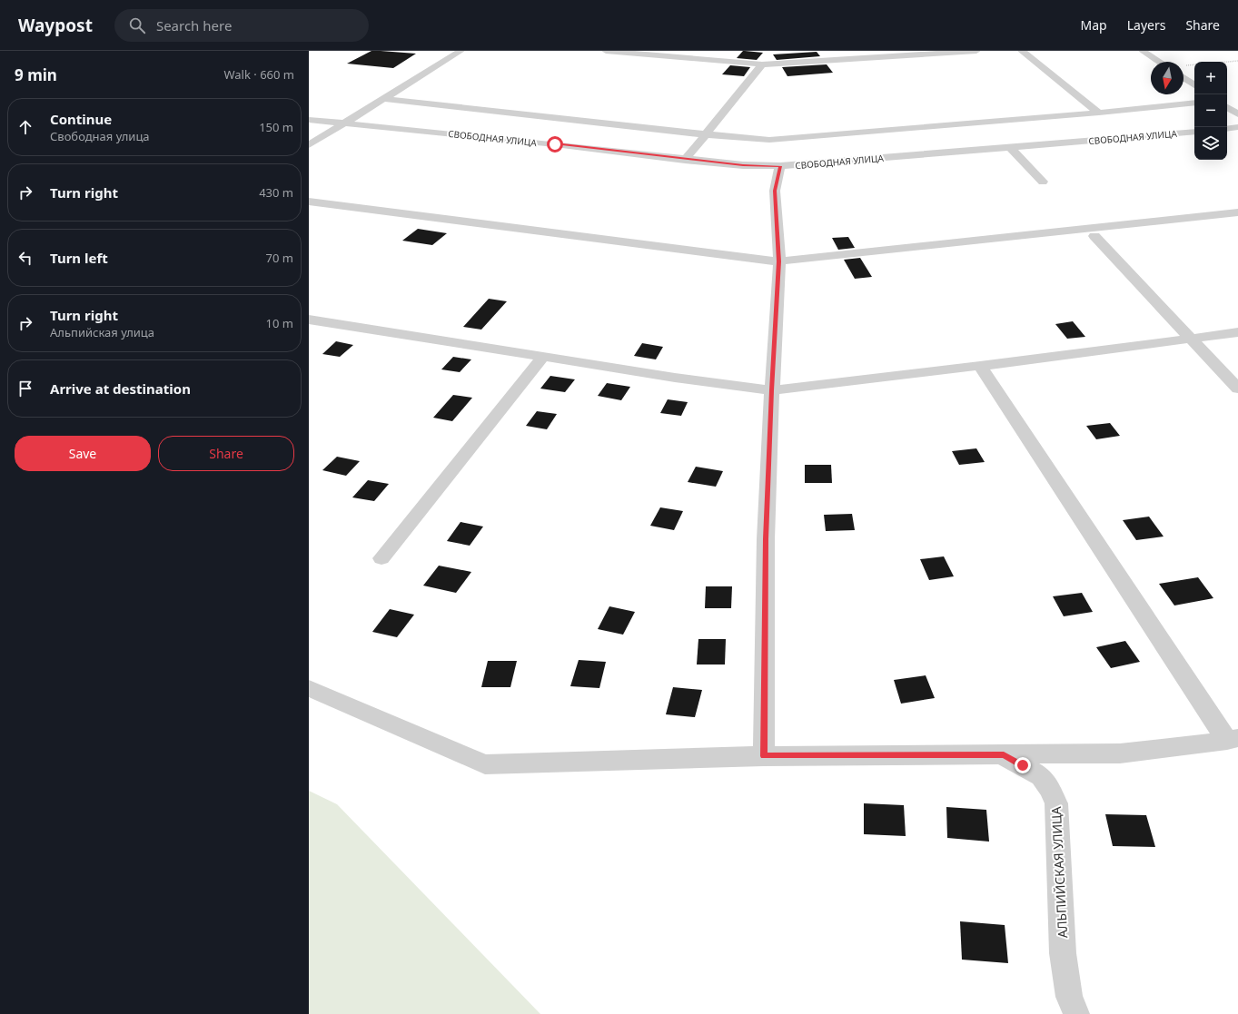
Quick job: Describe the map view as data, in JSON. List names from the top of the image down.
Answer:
{
  "streets": {
    "street": ["СВОБОДНАЯ УЛИЦА", "АЛЬПИЙСКАЯ УЛИЦА"]
  },
  "north": "bottom",
  "page": {
    "header": "Waypost",
    "search": "Search here",
    "nav": ["Map", "Layers", "Share"],
    "heading": ["9 min", "Walk · 660 m"],
    "map_buttons": ["+", "−"],
    "list": [
      ["Continue", "Свободная улица", "150 m"],
      ["Turn right", "430 m"],
      ["Turn left", "70 m"],
      ["Turn right", "Альпийская улица", "10 m"],
      "Arrive at destination"
    ],
    "buttons": ["Save", "Share"]
  }
}
